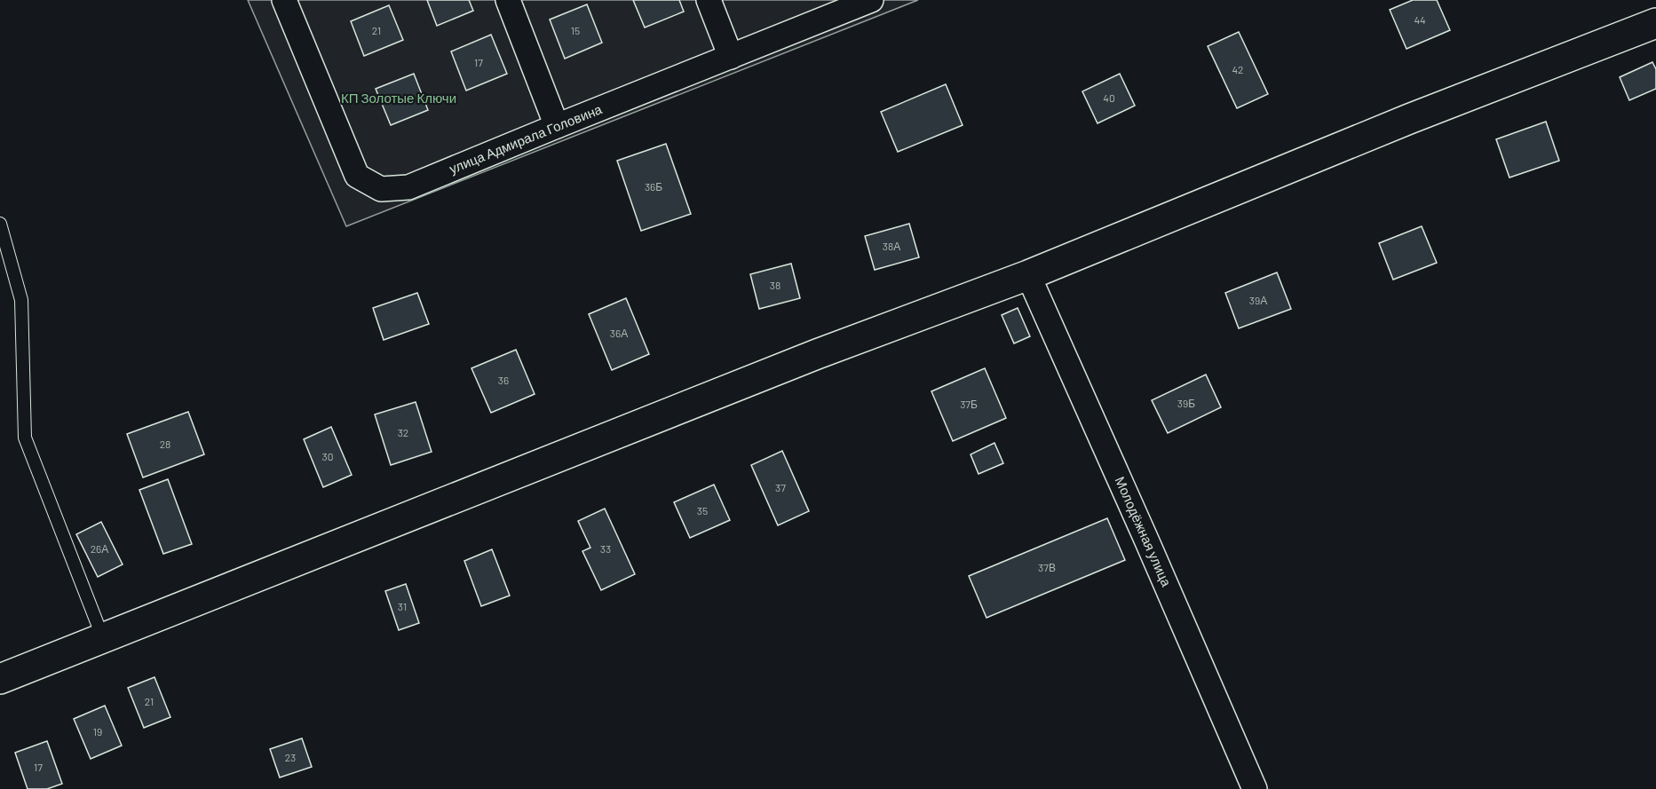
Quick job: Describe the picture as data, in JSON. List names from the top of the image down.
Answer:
{
  "streets": {
    "street": ["улица Адмирала Головина", "Молодёжная улица"]
  },
  "parks": ["КП Золотые Ключи"],
  "house_numbers": [
    "44",
    "21",
    "15",
    "17",
    "42",
    "40",
    "36Б",
    "38А",
    "38",
    "39А",
    "36А",
    "36",
    "39Б",
    "37Б",
    "32",
    "28",
    "30",
    "37",
    "35",
    "26А",
    "33",
    "37В",
    "31",
    "21",
    "19",
    "23",
    "17"
  ]
}
